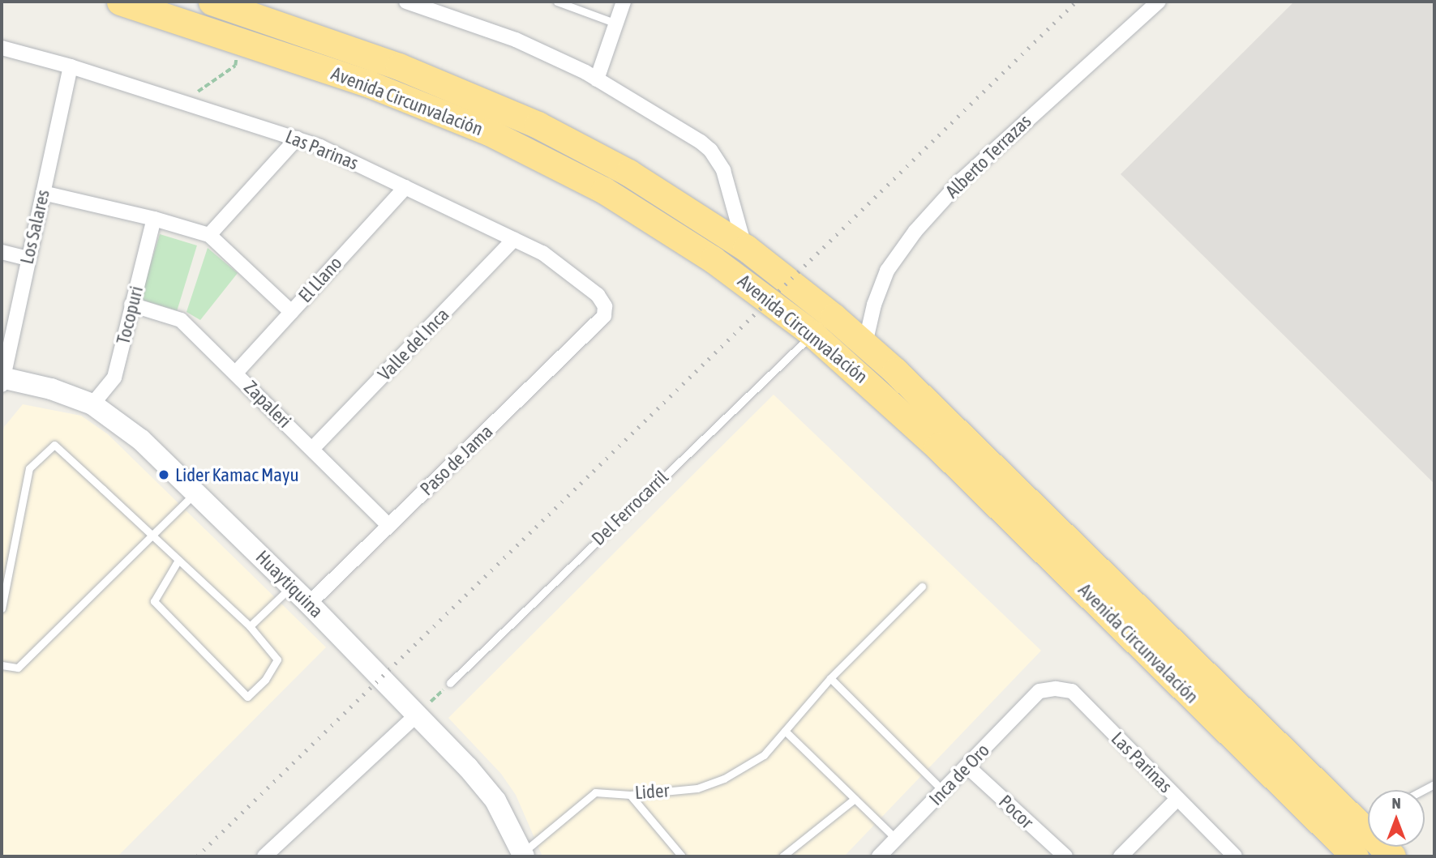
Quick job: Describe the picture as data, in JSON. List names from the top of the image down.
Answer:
{
  "streets": {
    "highway": ["Avenida Circunvalación"],
    "street": [
      "Las Parinas",
      "Alberto Terrazas",
      "Los Salares",
      "El Llano",
      "Tocopuri",
      "Valle del Inca",
      "Zapaleri",
      "Paso de Jama",
      "Huaytiquina",
      "Inca de Oro",
      "Pocor"
    ],
    "lane": ["Del Ferrocarril", "Lider"]
  },
  "crossings": [
    ["Avenida Circunvalación", "Alberto Terrazas"],
    ["Avenida Circunvalación", "Del Ferrocarril"],
    ["Las Parinas", "Los Salares"],
    ["Las Parinas", "El Llano"],
    ["Las Parinas", "Valle del Inca"],
    ["Las Parinas", "Paso de Jama"],
    ["Las Parinas", "Inca de Oro"],
    ["Los Salares", "Huaytiquina"],
    ["El Llano", "Zapaleri"],
    ["Tocopuri", "Zapaleri"],
    ["Tocopuri", "Huaytiquina"],
    ["Valle del Inca", "Zapaleri"],
    ["Zapaleri", "Paso de Jama"],
    ["Paso de Jama", "Huaytiquina"],
    ["Huaytiquina", "Lider"],
    ["Inca de Oro", "Pocor"]
  ],
  "places": ["Lider Kamac Mayu"],
  "north": "top"
}
